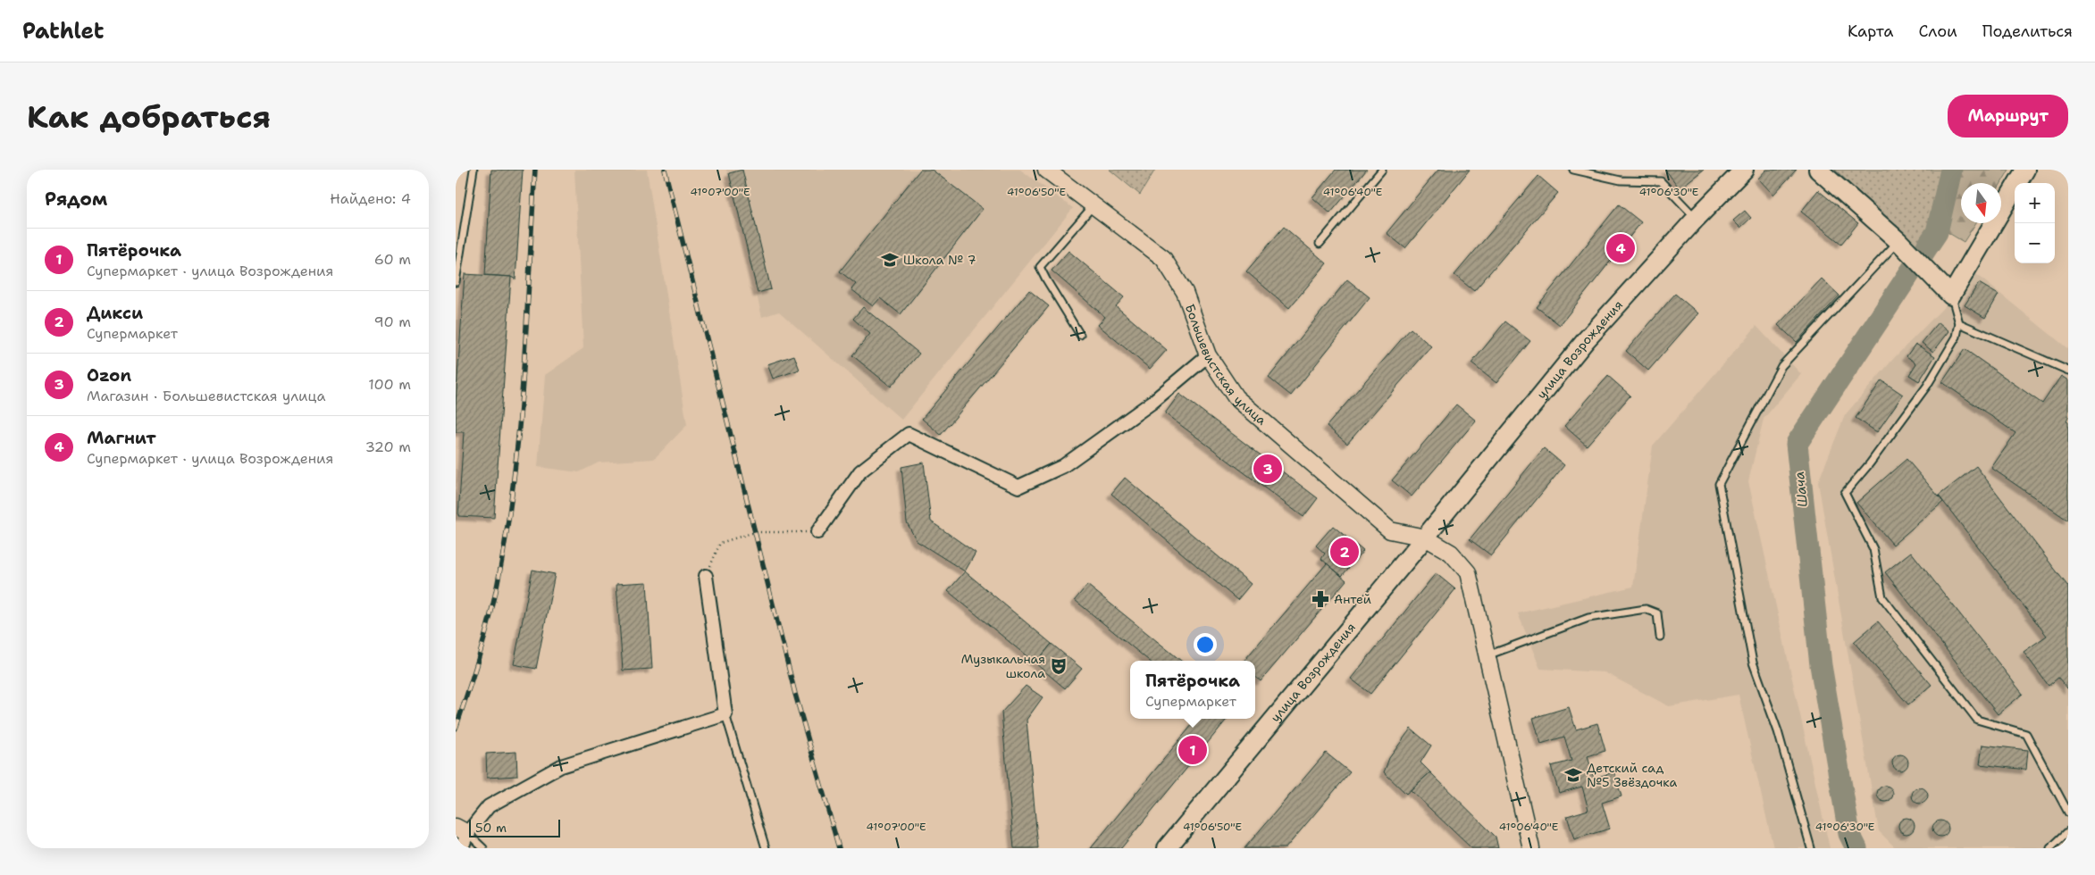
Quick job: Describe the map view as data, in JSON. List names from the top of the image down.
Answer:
{
  "streets": {
    "main road": ["улица Возрождения"],
    "street": ["Большевистская улица"]
  },
  "crossings": [
    ["улица Возрождения", "Большевистская улица"]
  ],
  "water": ["Шача"],
  "places": {
    "school or university": ["Школа № 7", "Детский сад №5 Звёздочка"],
    "pharmacy": ["Антей"],
    "theatre": ["Музыкальная школа"]
  },
  "scale_bar": "50 m",
  "north": "bottom",
  "page": {
    "header": "Pathlet",
    "nav": ["Карта", "Слои", "Поделиться"],
    "buttons": "Маршрут",
    "title": "Как добраться",
    "heading": ["Рядом", "Найдено: 4"],
    "map_buttons": ["+", "−"],
    "list": [
      {
        "mark": "1",
        "name": "Пятёрочка",
        "note": "Супермаркет · улица Возрождения",
        "value": "60 m"
      },
      {
        "mark": "2",
        "name": "Дикси",
        "note": "Супермаркет",
        "value": "90 m"
      },
      {
        "mark": "3",
        "name": "Ozon",
        "note": "Магазин · Большевистская улица",
        "value": "100 m"
      },
      {
        "mark": "4",
        "name": "Магнит",
        "note": "Супермаркет · улица Возрождения",
        "value": "320 m"
      }
    ],
    "pins": [
      "4",
      "3",
      "2",
      "1"
    ],
    "popup": ["Пятёрочка", "Супермаркет"],
    "scale": "50 m"
  },
  "coordinates": [
    "41°07'00\"E",
    "41°06'50\"E",
    "41°06'40\"E",
    "41°06'30\"E"
  ]
}
